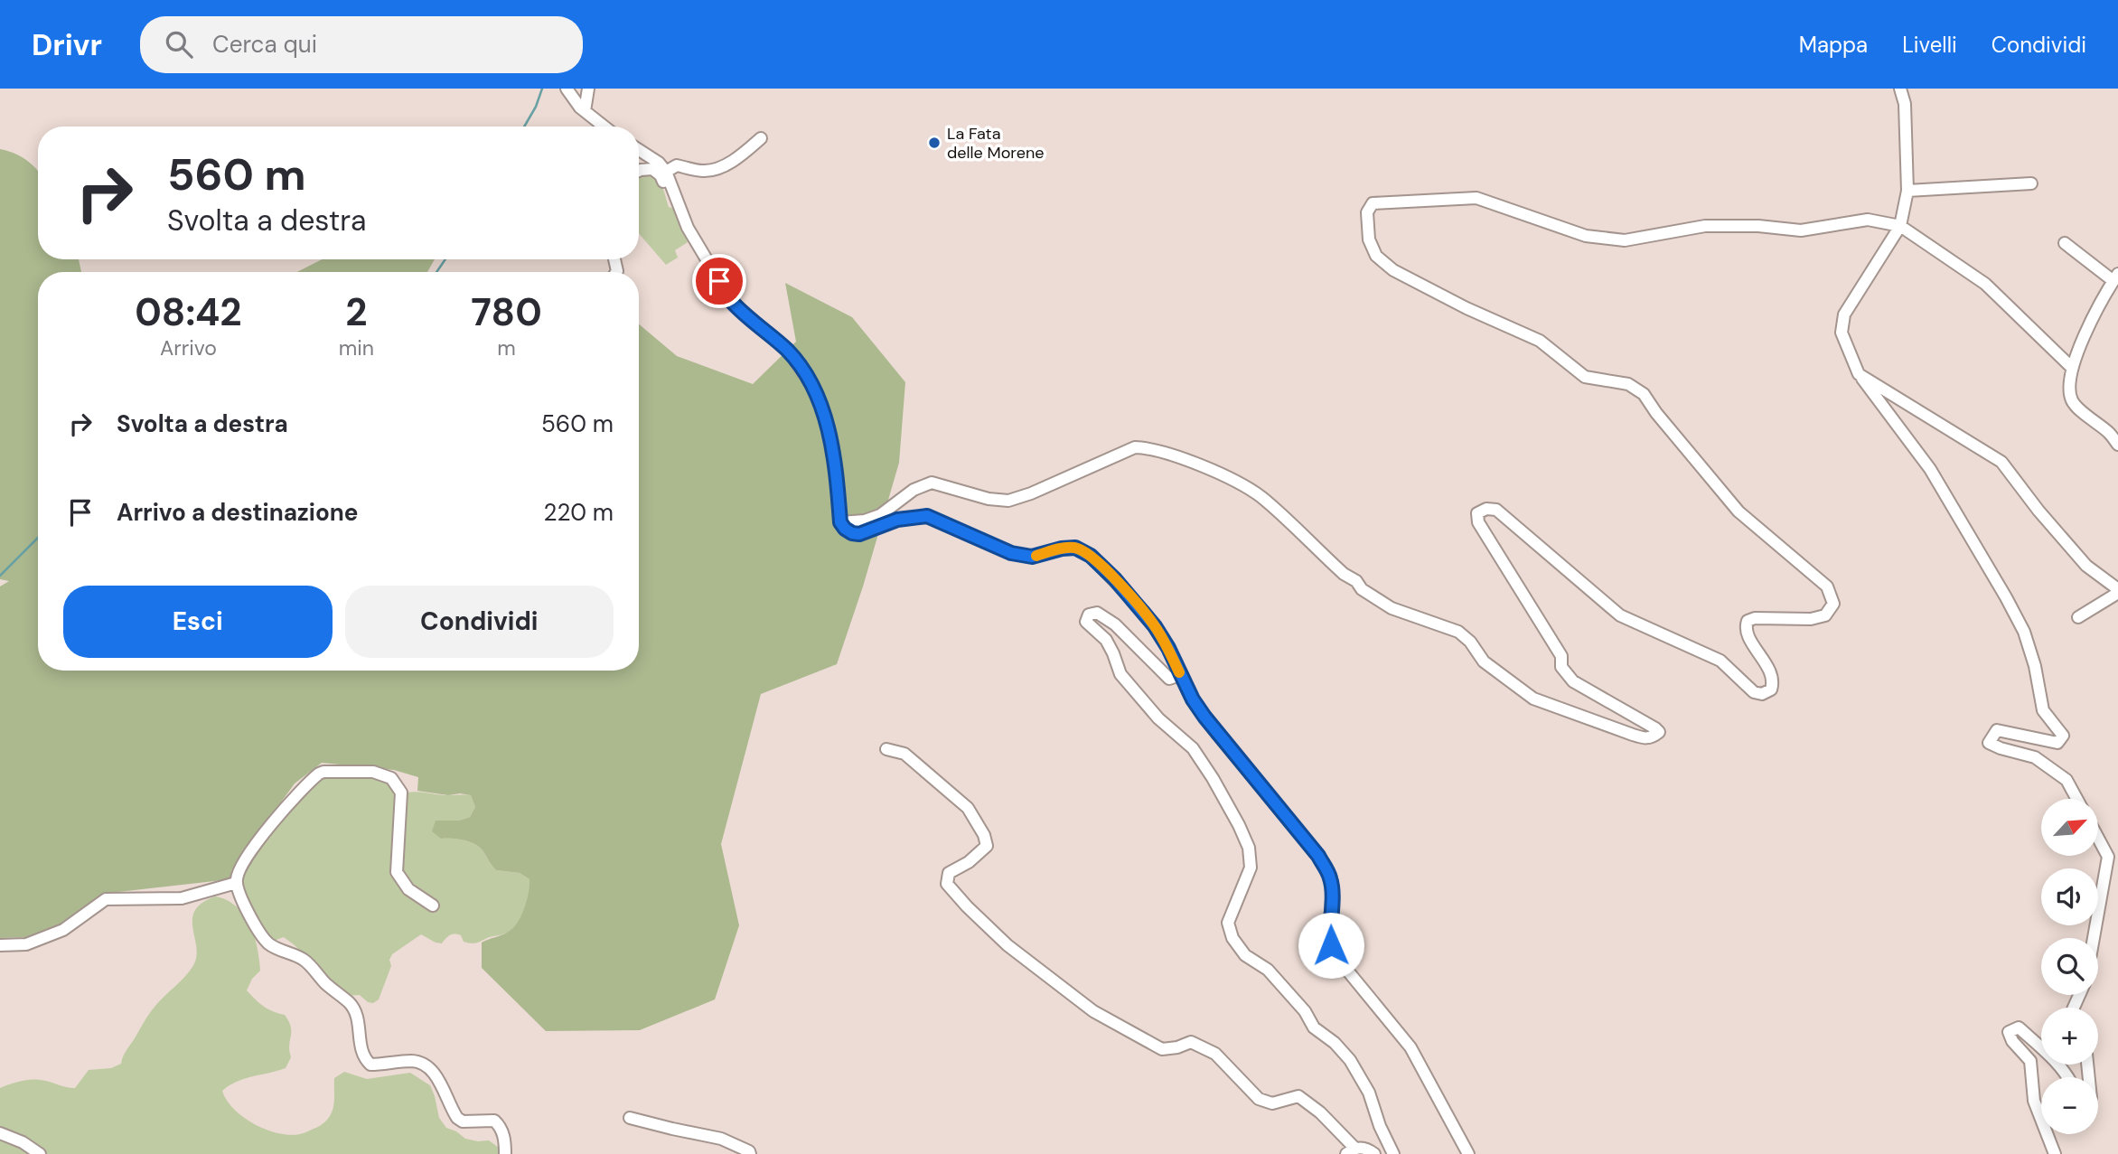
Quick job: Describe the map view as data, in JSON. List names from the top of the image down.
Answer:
{
  "places": ["La Fata delle Morene"],
  "north": "top right",
  "page": {
    "header": "Drivr",
    "search": "Cerca qui",
    "nav": ["Mappa", "Livelli", "Condividi"],
    "turn": ["560 m", "Svolta a destra"],
    "eta": [
      "08:42",
      "Arrivo",
      "2",
      "min",
      "780",
      "m"
    ],
    "list": [
      {
        "name": "Svolta a destra",
        "value": "560 m"
      },
      {
        "name": "Arrivo a destinazione",
        "value": "220 m"
      }
    ],
    "buttons": ["Esci", "Condividi"],
    "map_buttons": ["+", "−"]
  }
}
